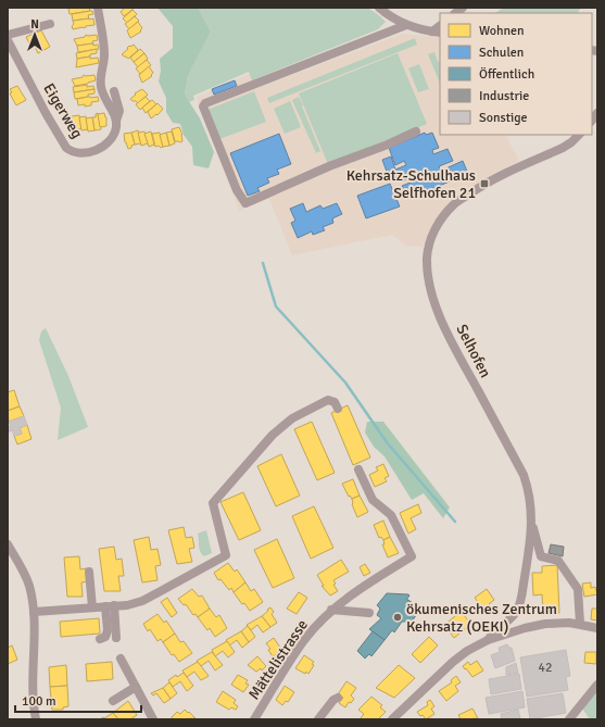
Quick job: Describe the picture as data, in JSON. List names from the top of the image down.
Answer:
{
  "streets": {
    "street": ["Eigerweg", "Selhofen", "Mättelistrasse"]
  },
  "places": {
    "transit": ["Kehrsatz-Schulhaus Selfhofen 21"],
    "other": ["ökumenisches Zentrum Kehrsatz (OEKI)"]
  },
  "house_numbers": ["42"],
  "legend": [
    "Wohnen",
    "Schulen",
    "Öffentlich",
    "Industrie",
    "Sonstige"
  ],
  "scale_bar": "100 m",
  "north": "top"
}
